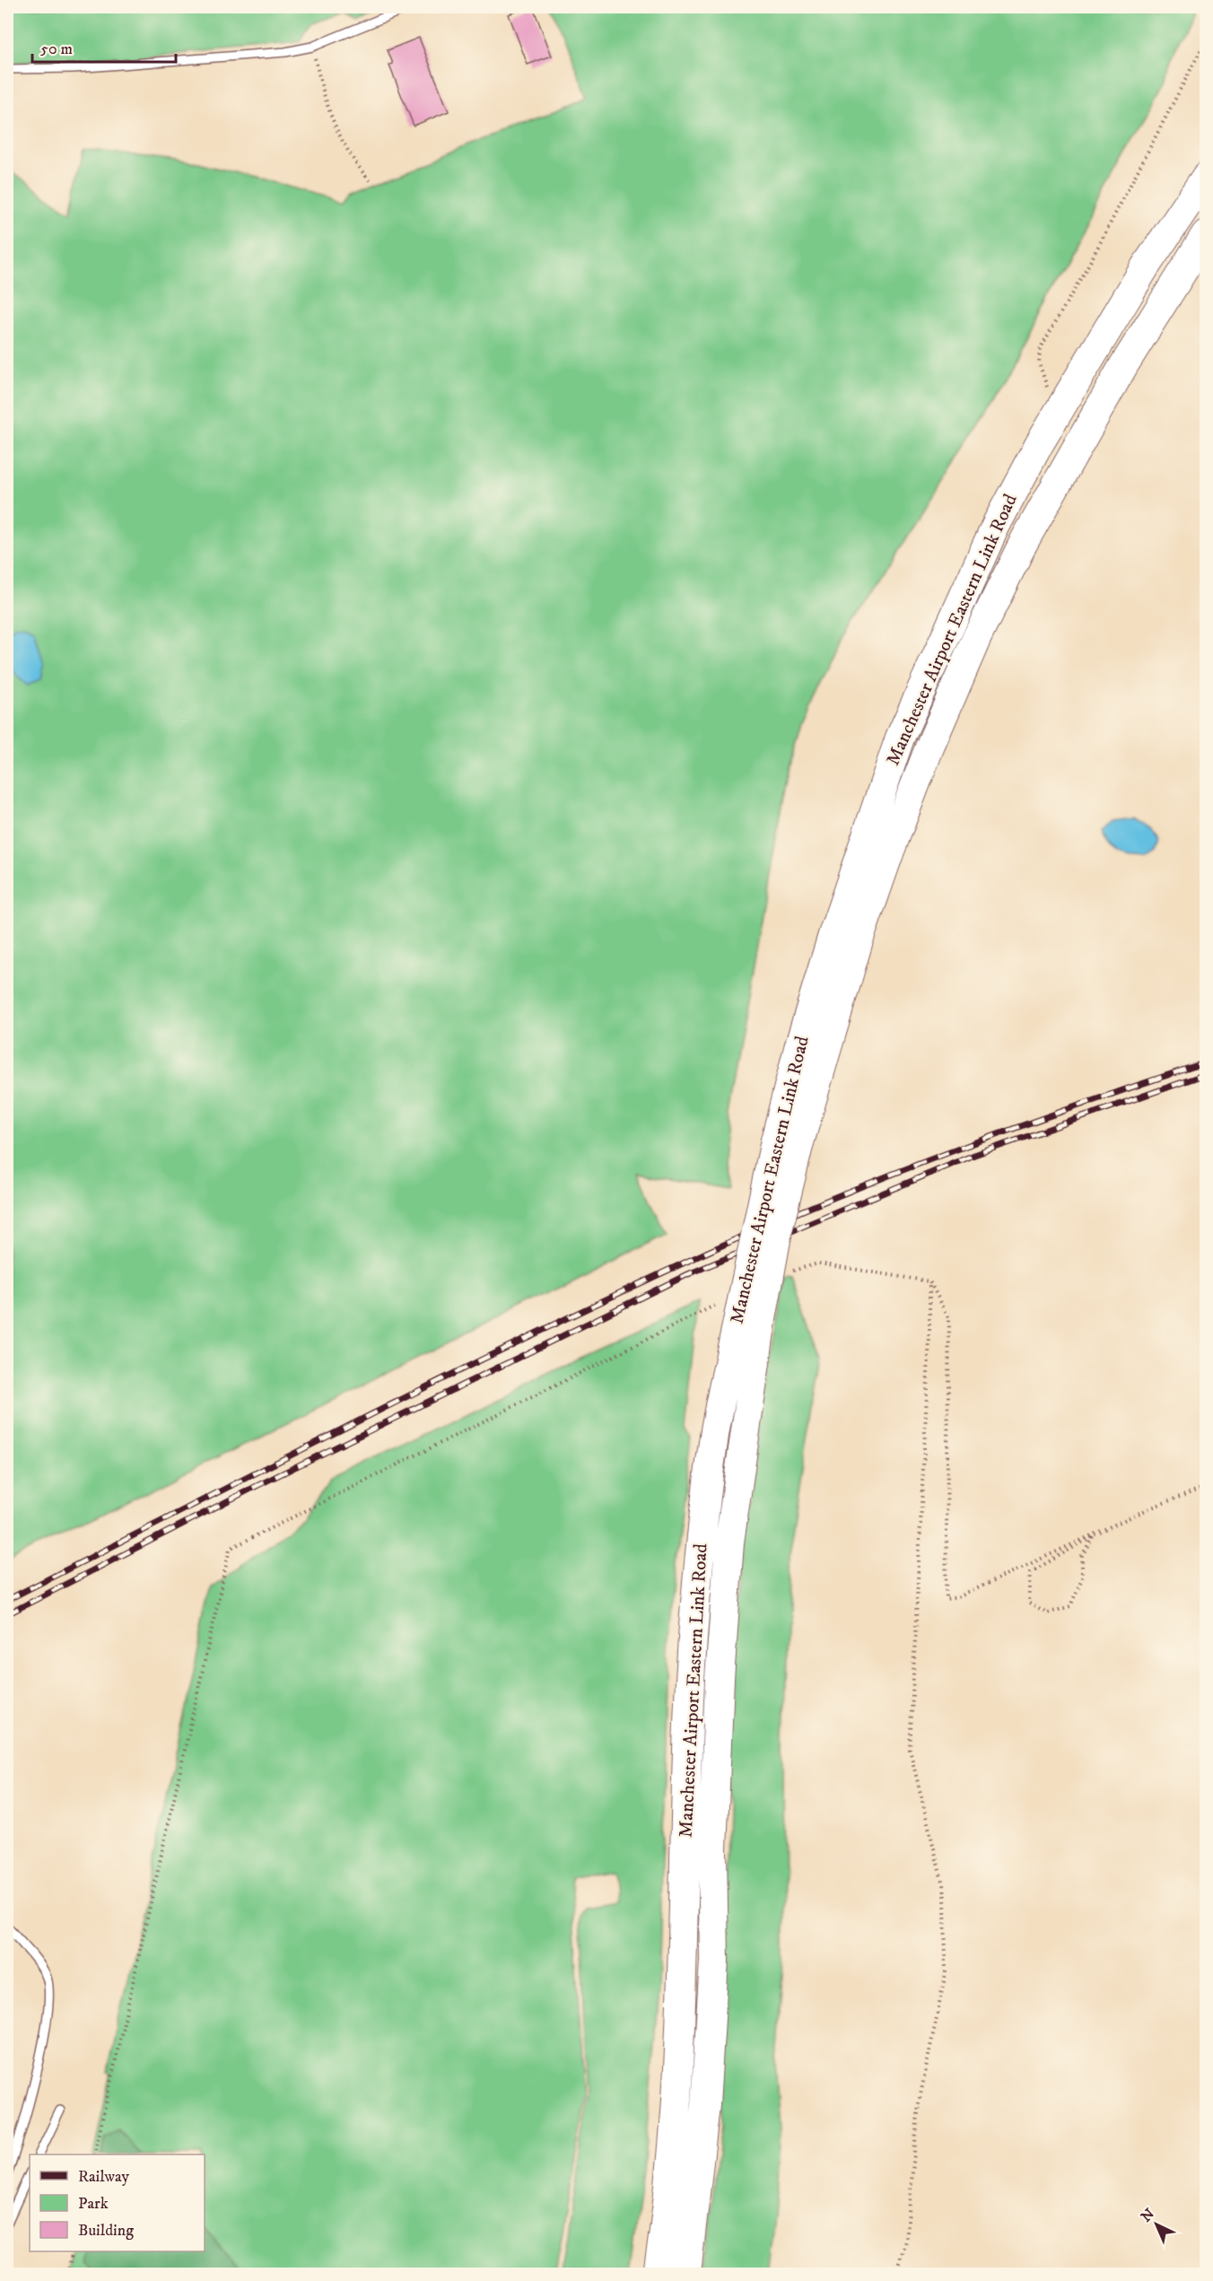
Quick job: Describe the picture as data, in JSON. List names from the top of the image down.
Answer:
{
  "streets": {
    "highway": ["Manchester Airport Eastern Link Road"]
  },
  "legend": ["Railway", "Park", "Building"],
  "scale_bar": "50 m",
  "north": "top left"
}
